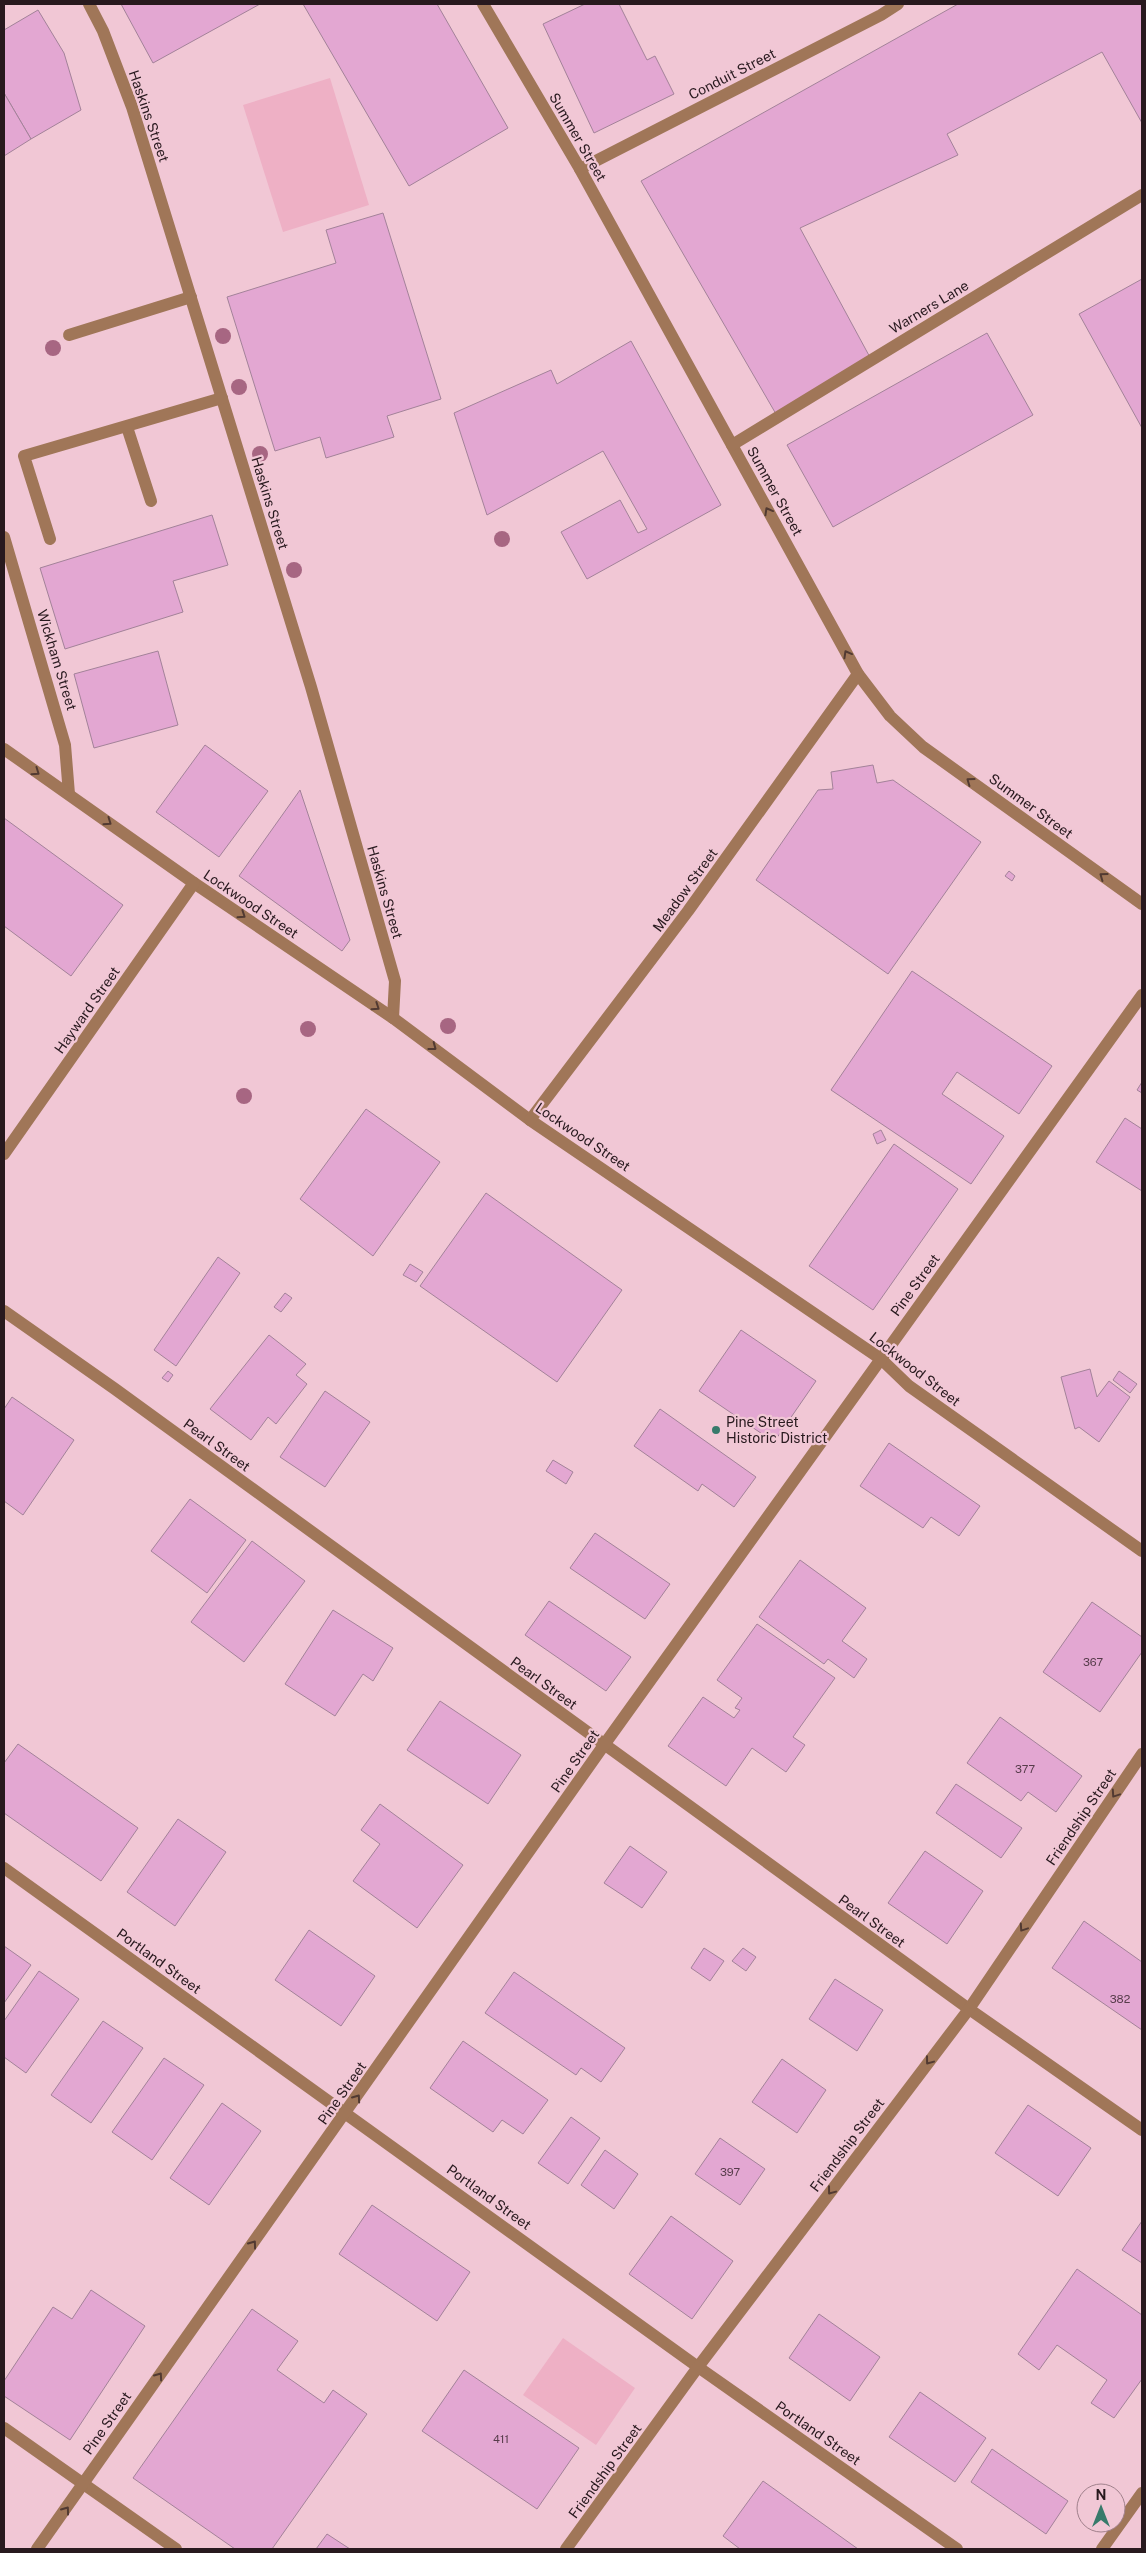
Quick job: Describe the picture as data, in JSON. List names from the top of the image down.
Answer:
{
  "streets": {
    "street": [
      "Conduit Street",
      "Haskins Street",
      "Summer Street",
      "Warners Lane",
      "Wickham Street",
      "Meadow Street",
      "Lockwood Street",
      "Hayward Street",
      "Pine Street",
      "Pearl Street",
      "Friendship Street",
      "Portland Street"
    ]
  },
  "crossings": [
    ["Conduit Street", "Summer Street"],
    ["Haskins Street", "Lockwood Street"],
    ["Summer Street", "Warners Lane"],
    ["Summer Street", "Meadow Street"],
    ["Wickham Street", "Lockwood Street"],
    ["Meadow Street", "Lockwood Street"],
    ["Lockwood Street", "Hayward Street"],
    ["Lockwood Street", "Pine Street"],
    ["Pine Street", "Pearl Street"],
    ["Pine Street", "Portland Street"],
    ["Pearl Street", "Friendship Street"],
    ["Friendship Street", "Portland Street"]
  ],
  "one_way": [
    "Summer Street",
    "Lockwood Street",
    "Pine Street",
    "Friendship Street"
  ],
  "places": ["Pine Street Historic District"],
  "house_numbers": [
    "367",
    "377",
    "382",
    "397",
    "411"
  ],
  "north": "top"
}
